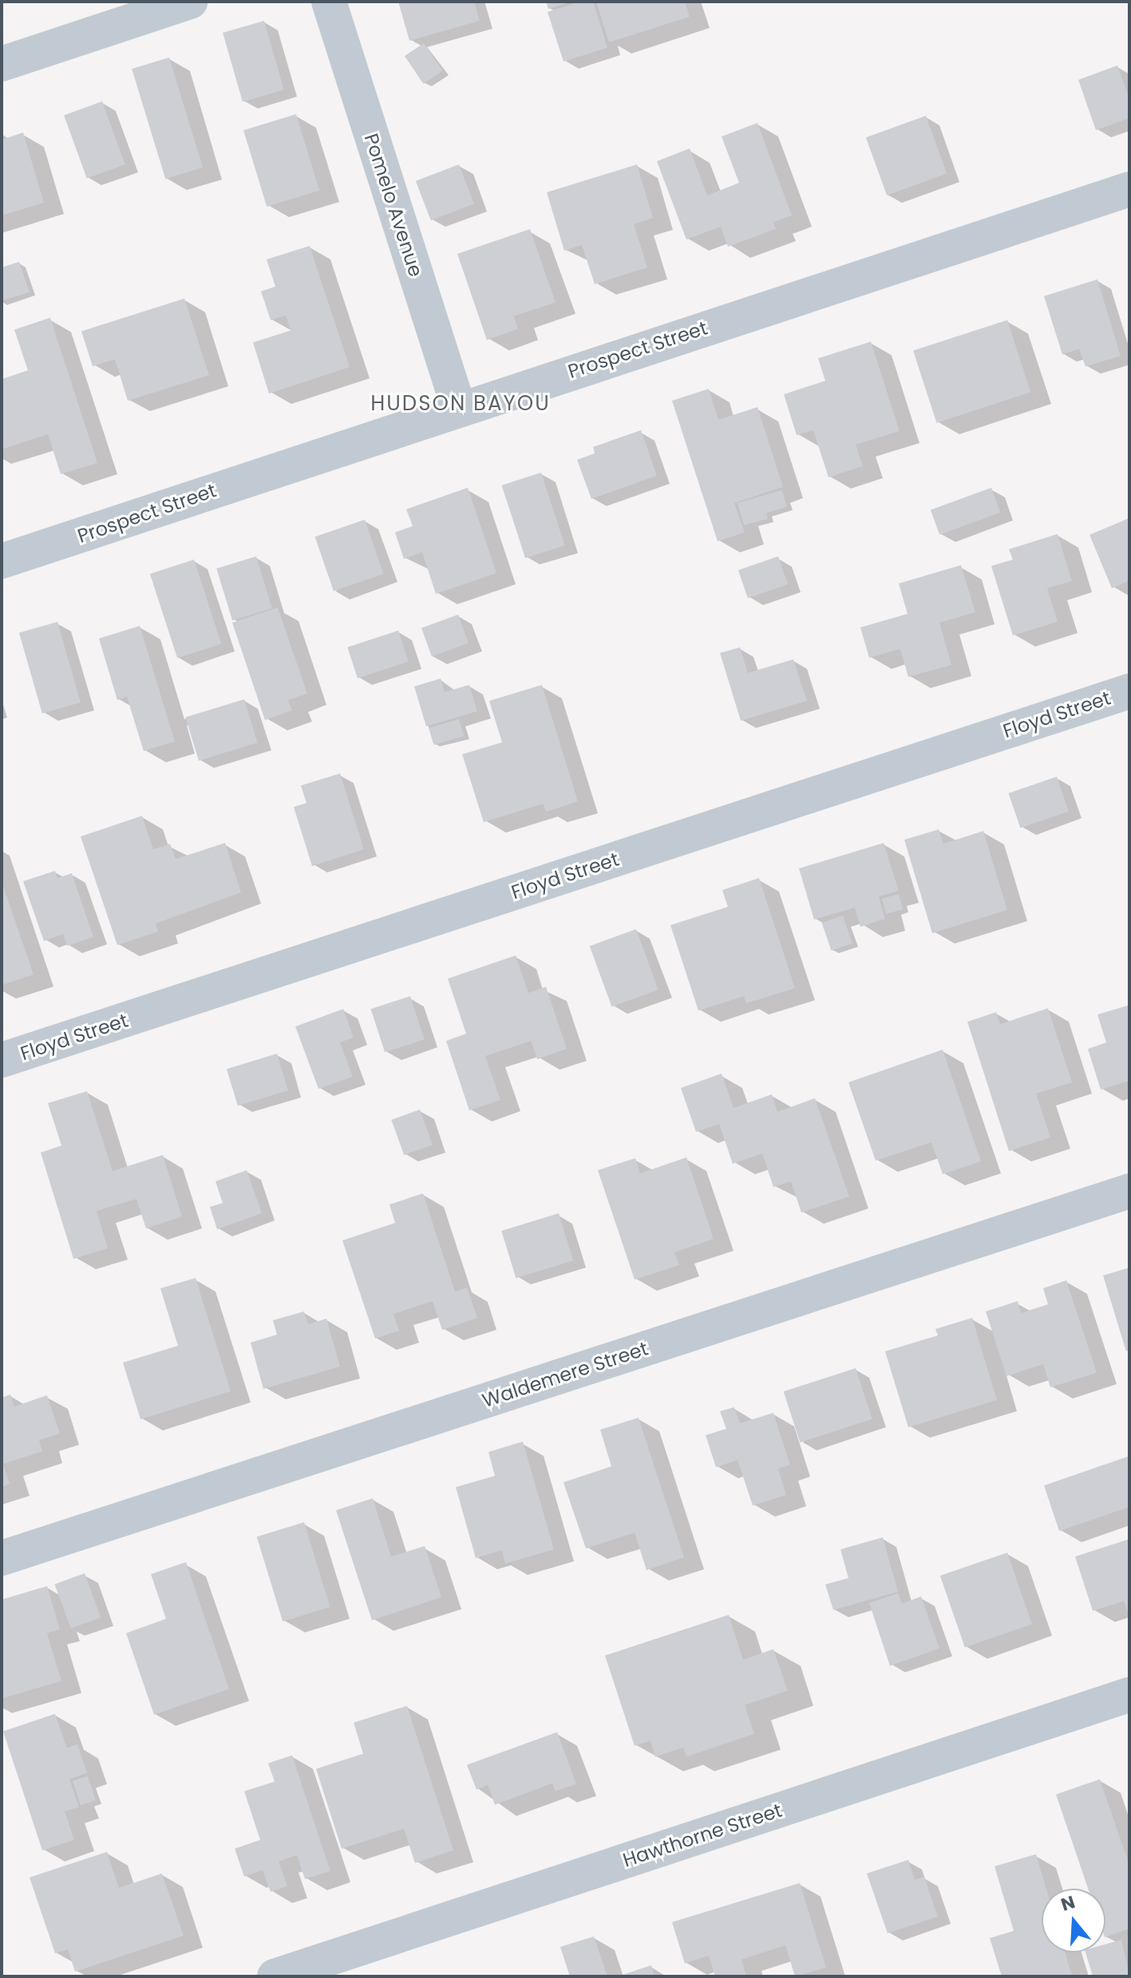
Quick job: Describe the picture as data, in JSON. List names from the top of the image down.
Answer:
{
  "streets": {
    "street": [
      "Pomelo Avenue",
      "Prospect Street",
      "Floyd Street",
      "Waldemere Street",
      "Hawthorne Street"
    ]
  },
  "crossings": [
    ["Pomelo Avenue", "Prospect Street"]
  ],
  "districts": ["HUDSON BAYOU"],
  "north": "top"
}
